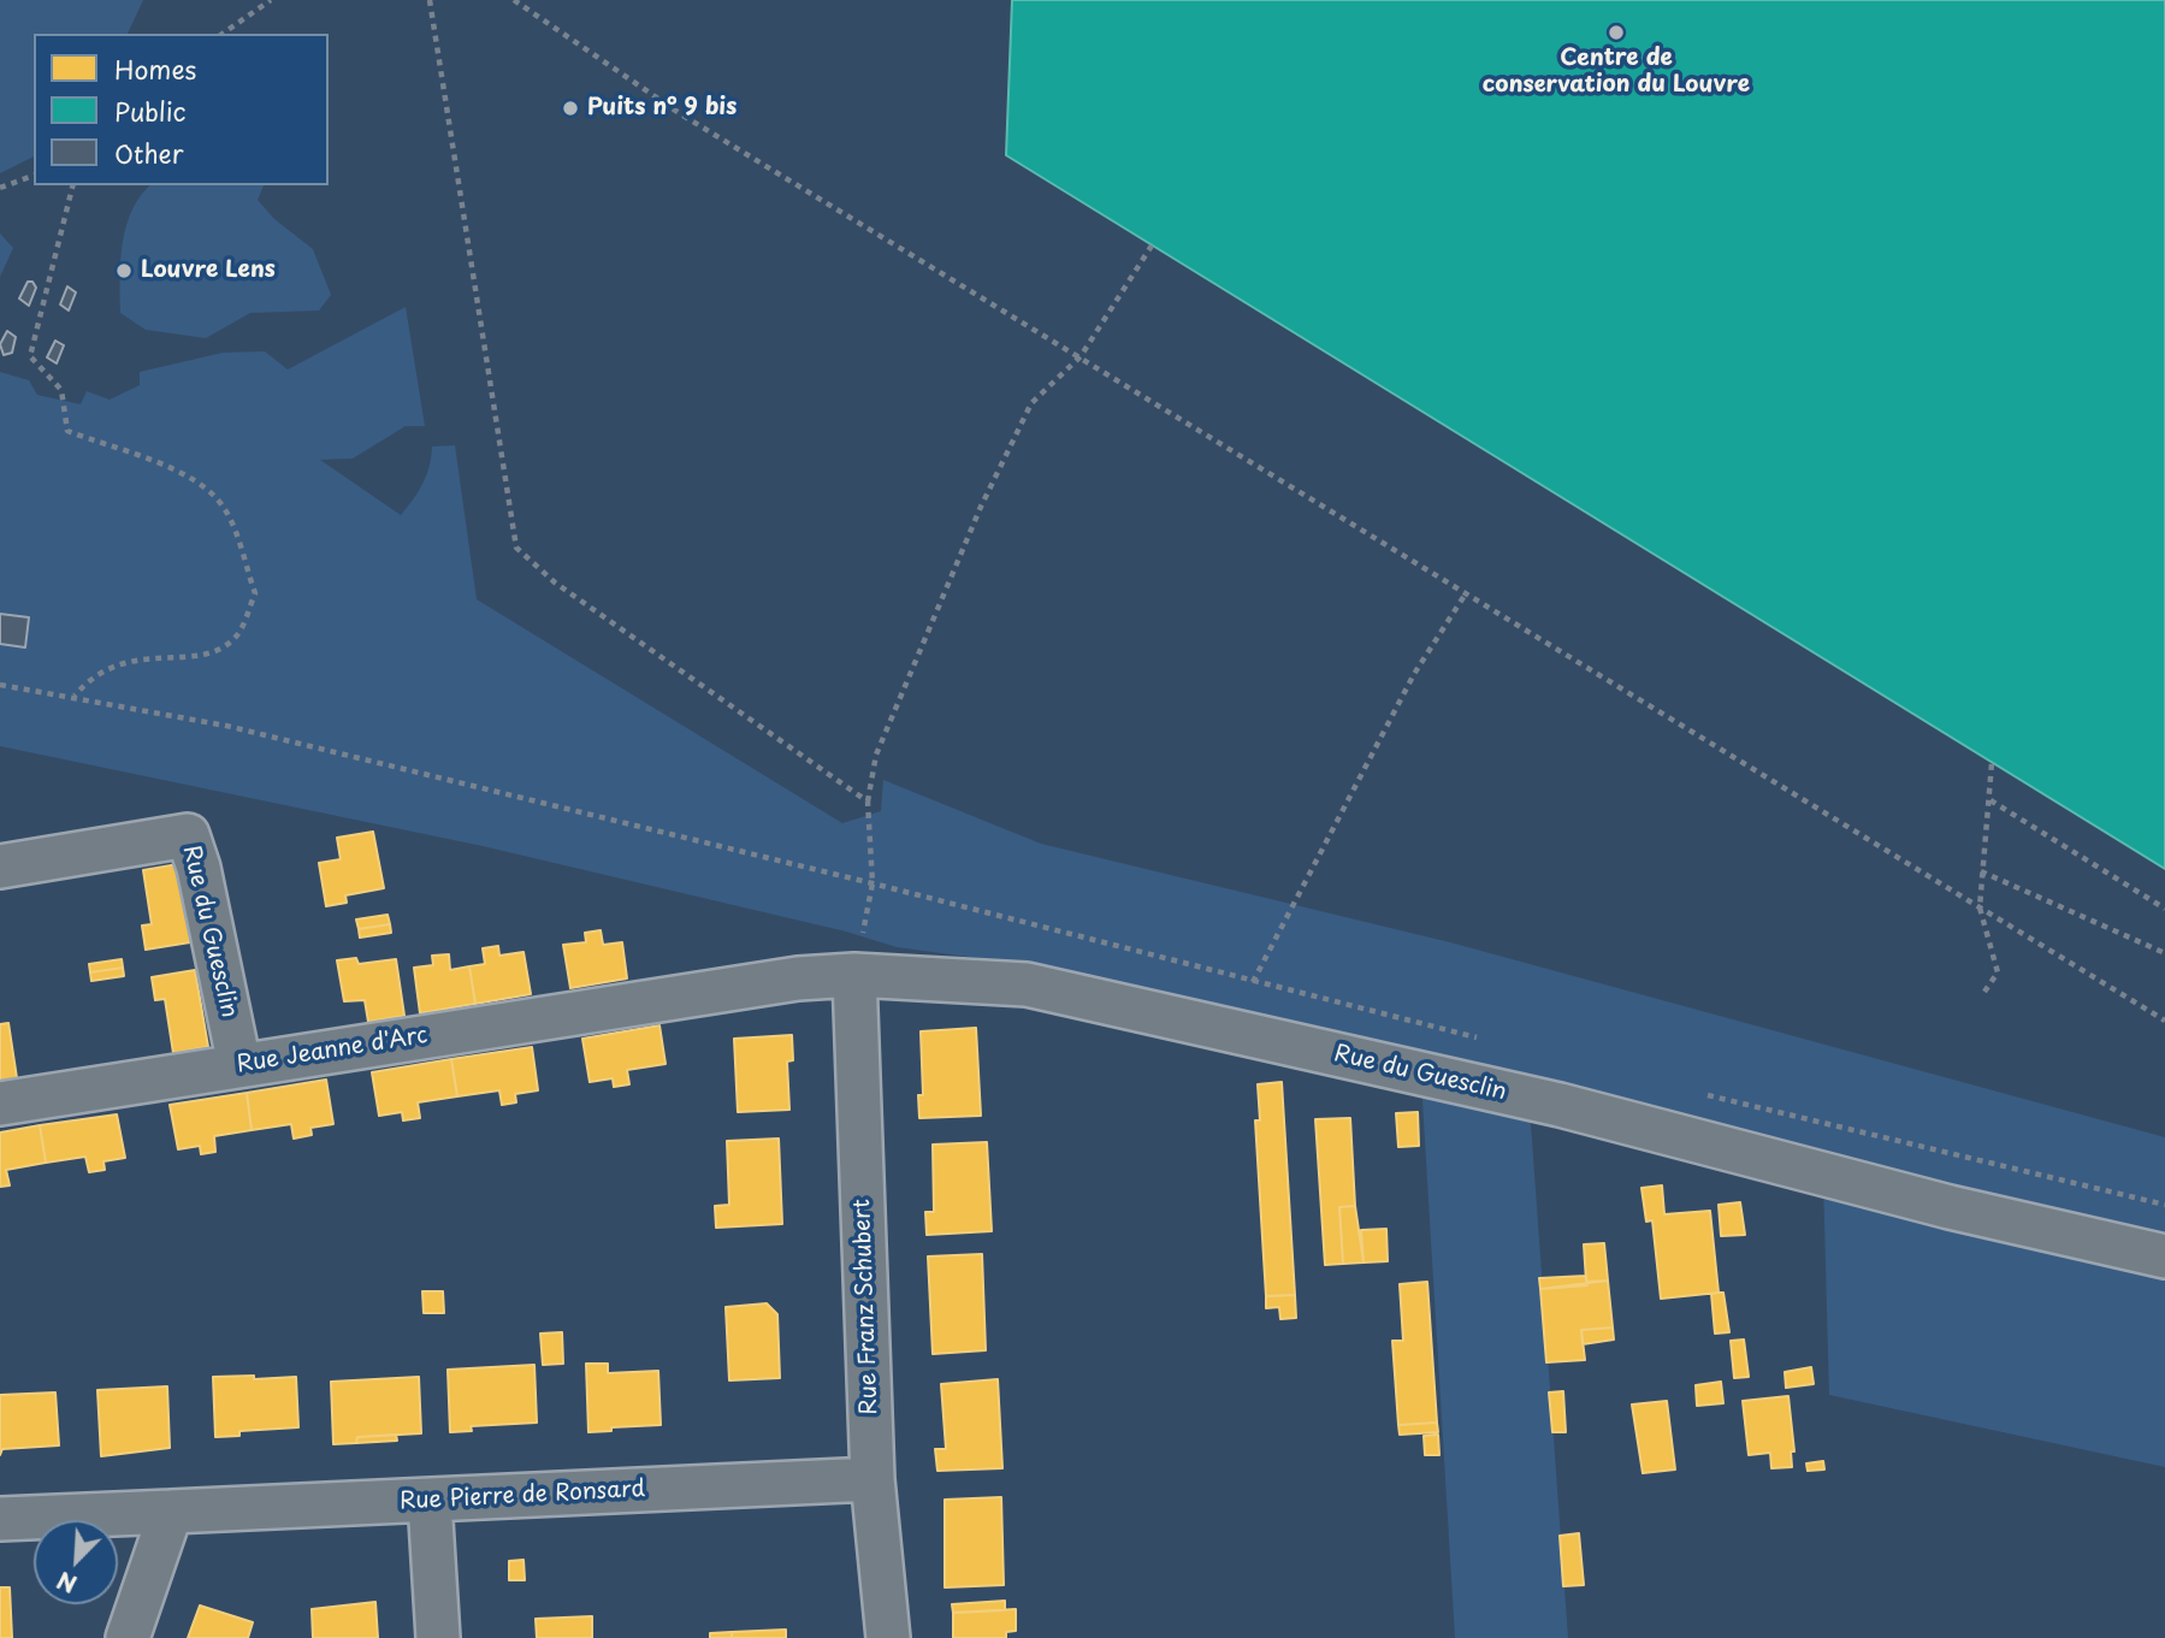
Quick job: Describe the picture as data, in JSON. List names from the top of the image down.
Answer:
{
  "streets": {
    "street": [
      "Rue du Guesclin",
      "Rue Jeanne d'Arc",
      "Rue Franz Schubert",
      "Rue Pierre de Ronsard"
    ]
  },
  "crossings": [
    ["Rue du Guesclin", "Rue Jeanne d'Arc"],
    ["Rue du Guesclin", "Rue Franz Schubert"],
    ["Rue Franz Schubert", "Rue Pierre de Ronsard"]
  ],
  "places": ["Centre de conservation du Louvre", "Puits n° 9 bis", "Louvre Lens"],
  "legend": ["Homes", "Public", "Other"],
  "north": "bottom left"
}
